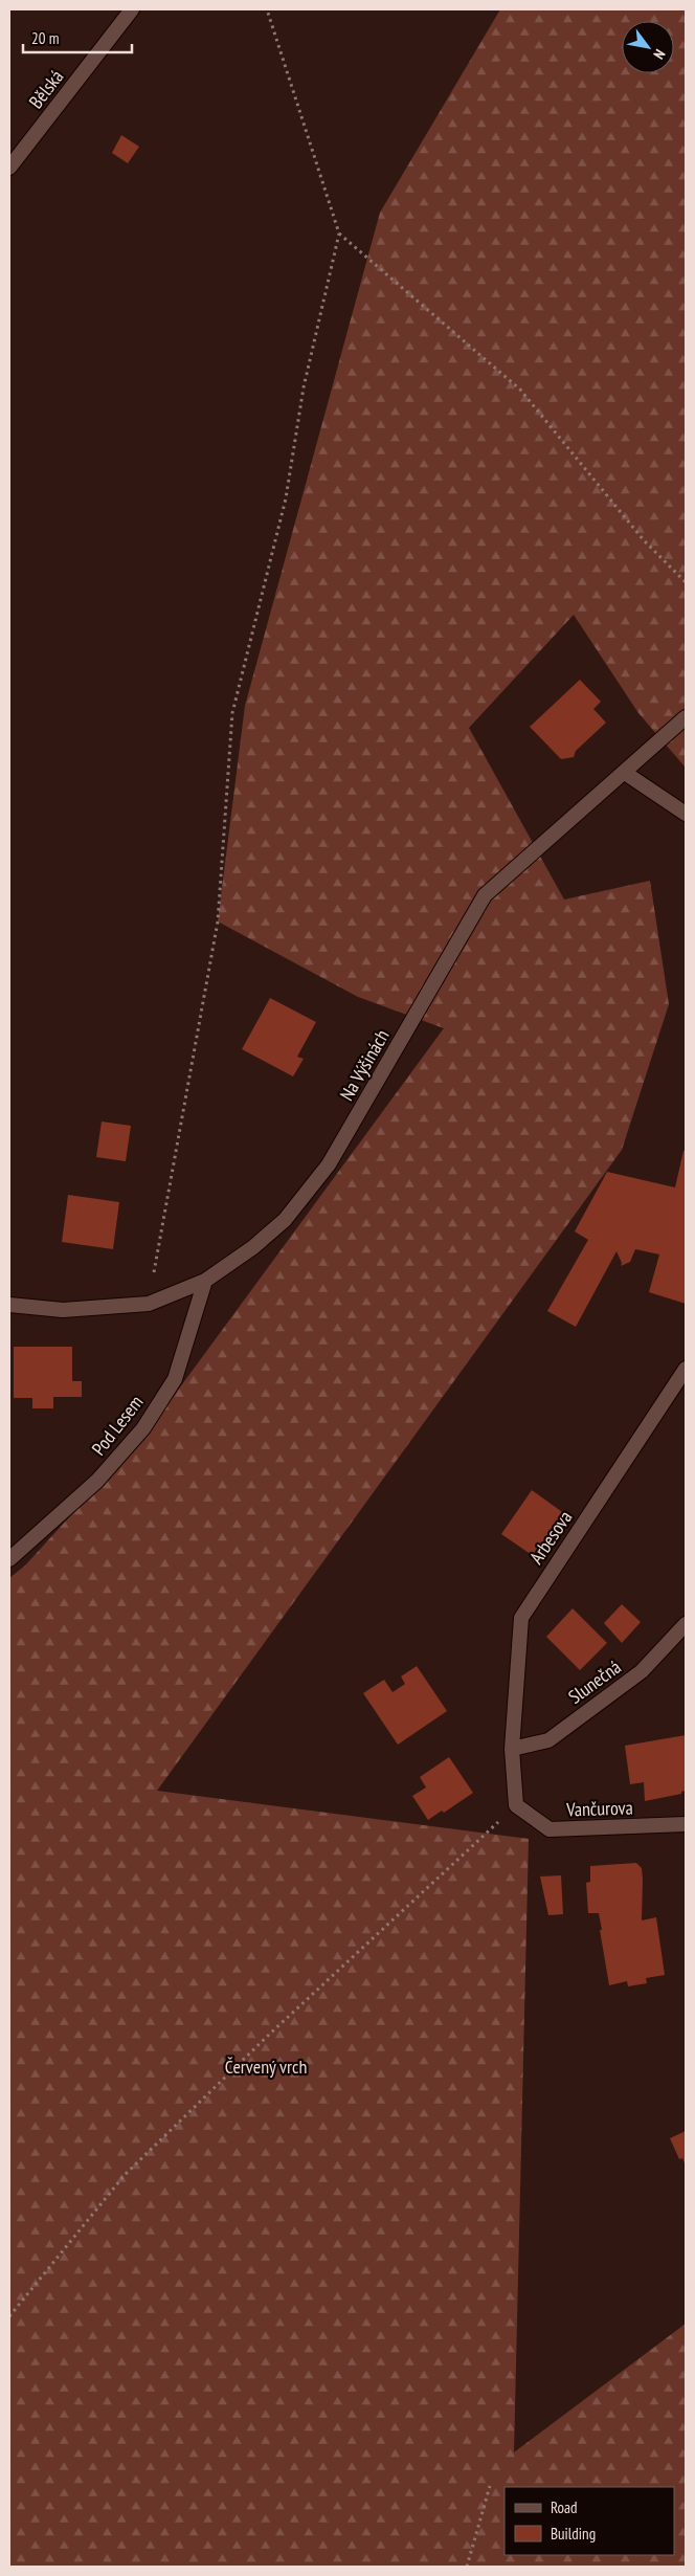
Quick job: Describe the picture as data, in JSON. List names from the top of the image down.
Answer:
{
  "streets": {
    "street": [
      "Bělská",
      "Na Výšinách",
      "Pod Lesem",
      "Arbesova",
      "Slunečná",
      "Vančurova"
    ]
  },
  "crossings": [
    ["Na Výšinách", "Pod Lesem"],
    ["Arbesova", "Slunečná"]
  ],
  "parks": ["Červený vrch"],
  "legend": ["Road", "Building"],
  "scale_bar": "20 m",
  "north": "bottom right"
}
